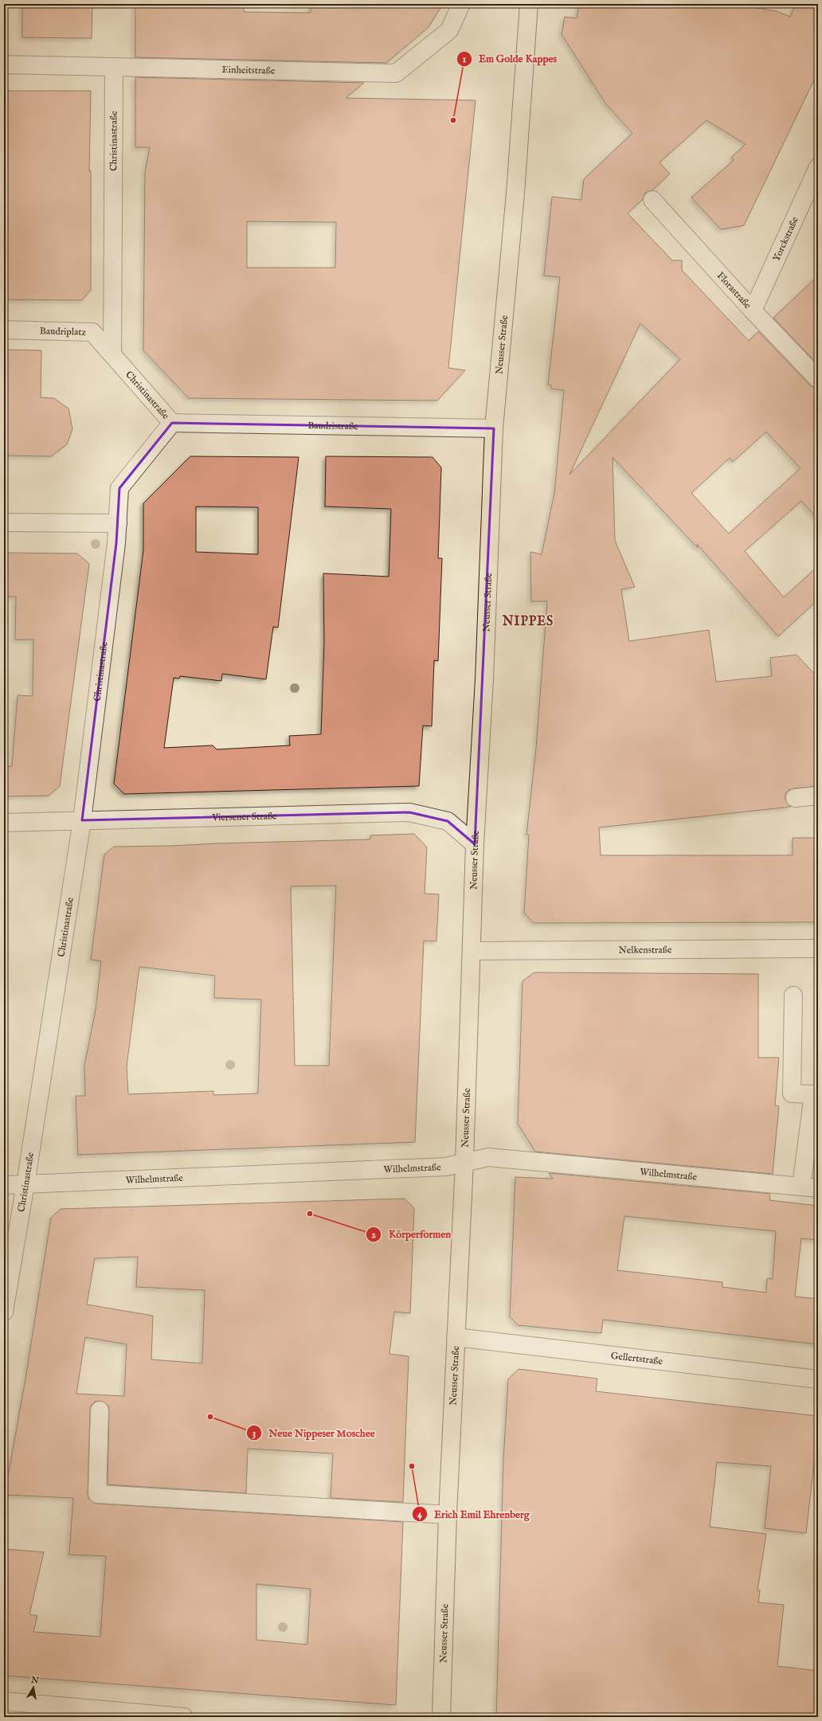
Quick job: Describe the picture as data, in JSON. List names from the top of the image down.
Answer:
{
  "streets": {
    "main road": ["Neusser Straße"],
    "street": [
      "Einheitstraße",
      "Christinastraße",
      "Yorckstraße",
      "Florastraße",
      "Baudriplatz",
      "Baudristraße",
      "Viersener Straße",
      "Nelkenstraße",
      "Wilhelmstraße",
      "Gellertstraße"
    ]
  },
  "crossings": [
    ["Einheitstraße", "Christinastraße"],
    ["Christinastraße", "Baudriplatz"],
    ["Christinastraße", "Baudristraße"],
    ["Christinastraße", "Viersener Straße"],
    ["Christinastraße", "Wilhelmstraße"],
    ["Yorckstraße", "Florastraße"],
    ["Neusser Straße", "Baudristraße"],
    ["Neusser Straße", "Viersener Straße"],
    ["Neusser Straße", "Nelkenstraße"],
    ["Neusser Straße", "Wilhelmstraße"],
    ["Neusser Straße", "Gellertstraße"]
  ],
  "districts": ["NIPPES"],
  "places": [
    "Em Golde Kappes",
    "Körperformen",
    "Neue Nippeser Moschee",
    "Erich Emil Ehrenberg"
  ],
  "north": "top"
}
